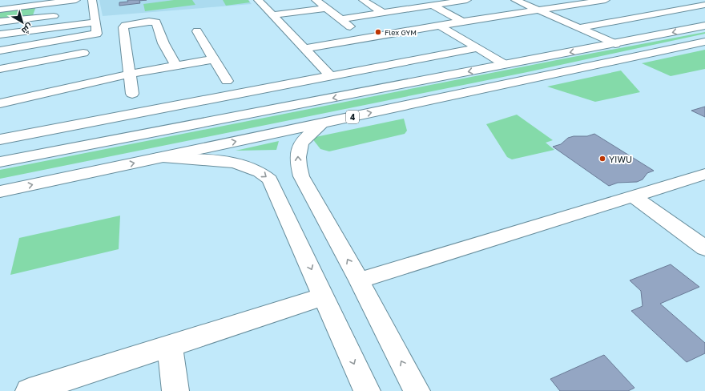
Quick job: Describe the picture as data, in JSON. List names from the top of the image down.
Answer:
{
  "streets": {
    "main road": ["4"]
  },
  "places": ["Flex GYM", "YIWU"],
  "north": "bottom right"
}
